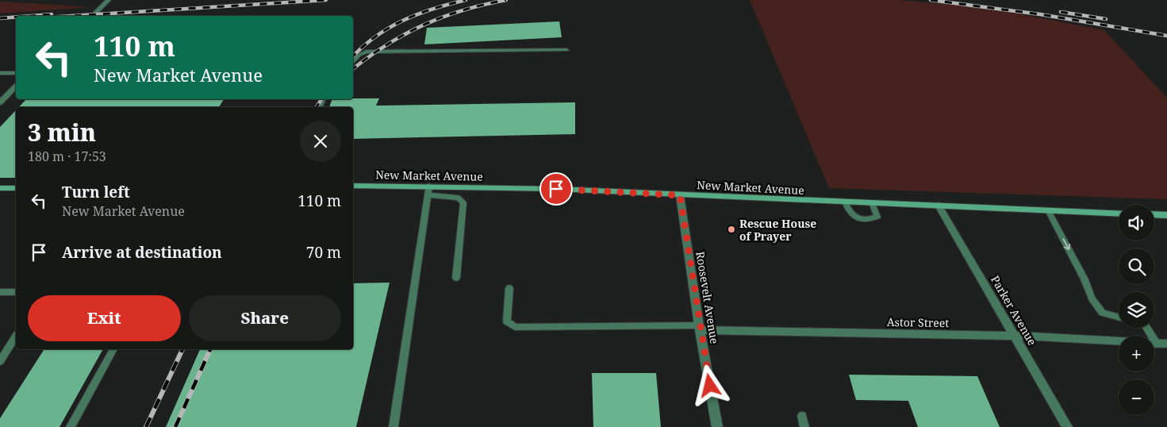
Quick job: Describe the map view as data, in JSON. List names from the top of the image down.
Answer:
{
  "streets": {
    "main road": ["New Market Avenue"],
    "street": ["Roosevelt Avenue", "Parker Avenue", "Astor Street"]
  },
  "crossings": [
    ["New Market Avenue", "Roosevelt Avenue"],
    ["New Market Avenue", "Parker Avenue"],
    ["Roosevelt Avenue", "Astor Street"],
    ["Parker Avenue", "Astor Street"]
  ],
  "places": ["Rescue House of Prayer"],
  "page": {
    "turn": ["110 m", "New Market Avenue"],
    "heading": ["3 min", "180 m · 17:53"],
    "list": [
      {
        "name": "Turn left",
        "note": "New Market Avenue",
        "value": "110 m"
      },
      {
        "name": "Arrive at destination",
        "value": "70 m"
      }
    ],
    "map_buttons": ["+", "−"],
    "buttons": ["Exit", "Share"]
  }
}
